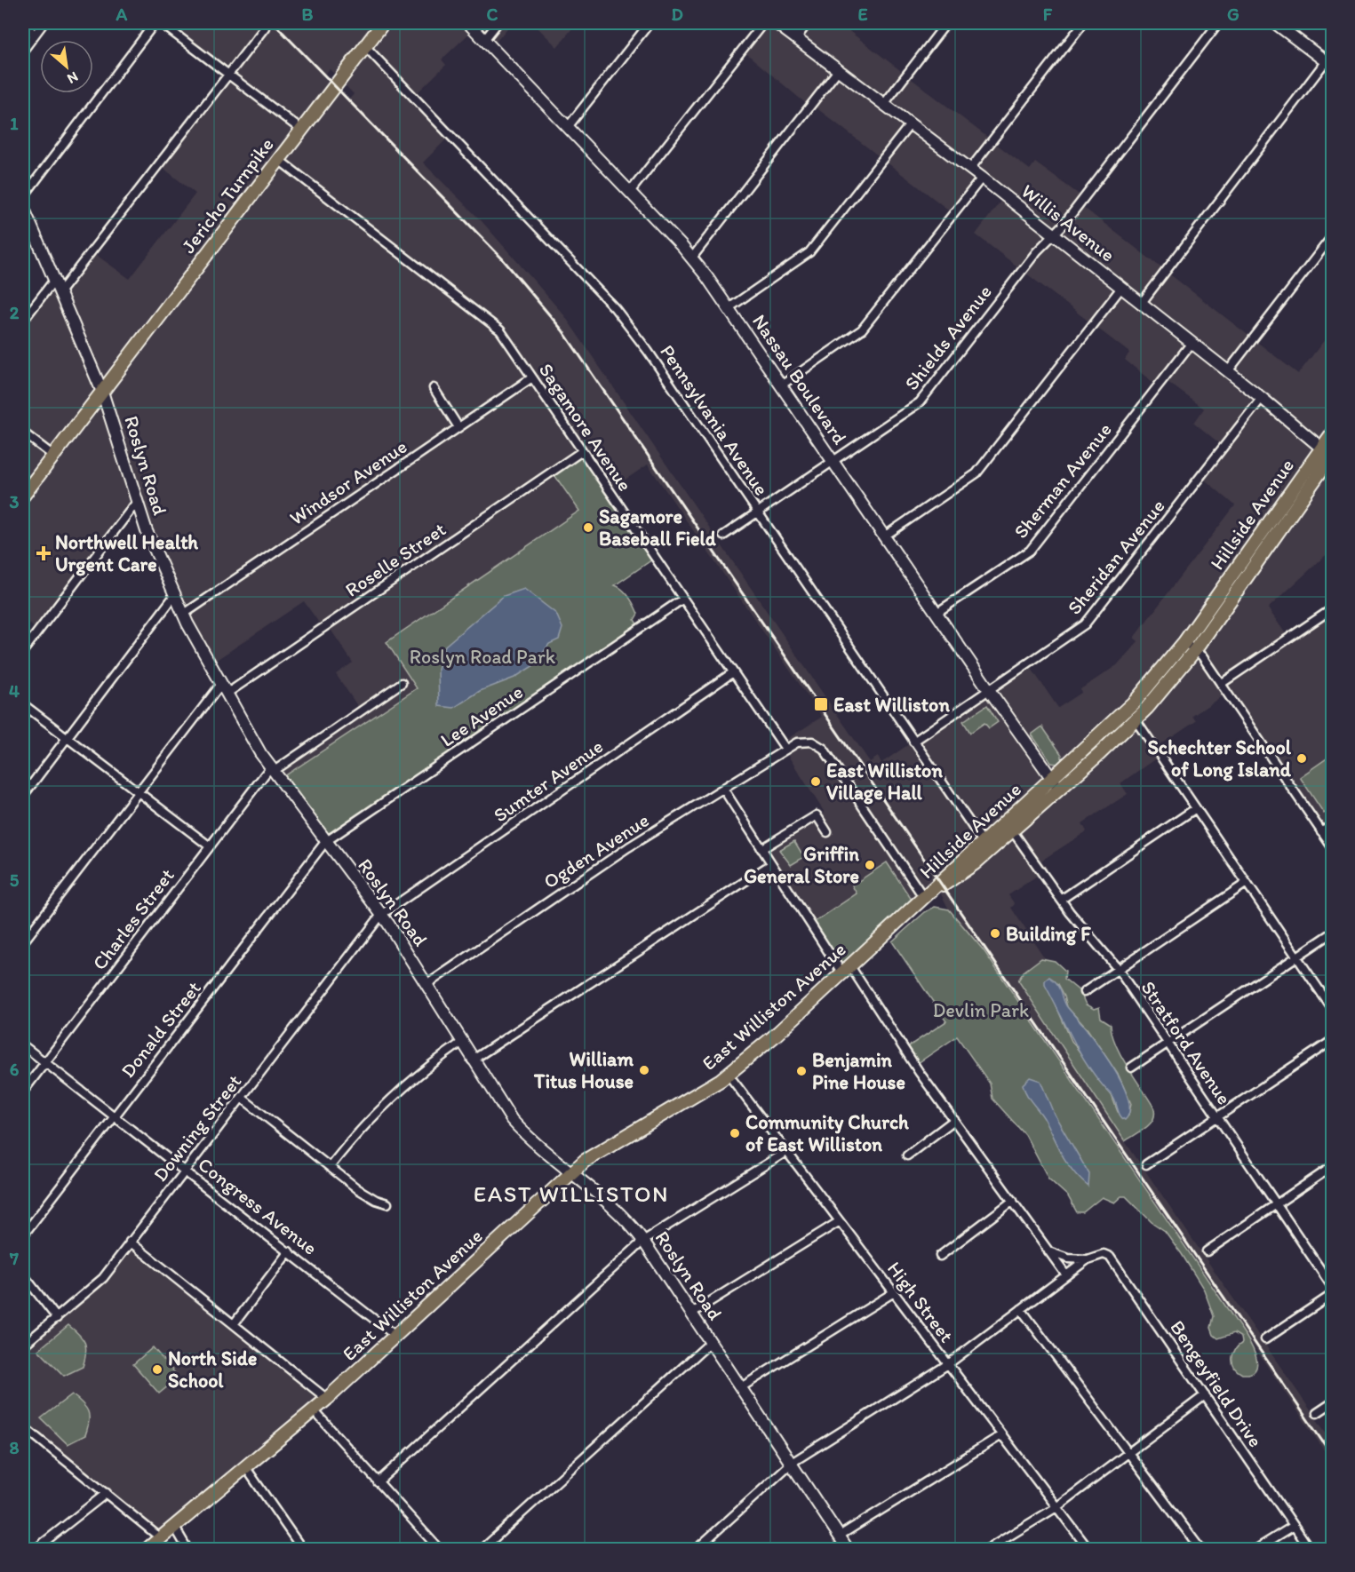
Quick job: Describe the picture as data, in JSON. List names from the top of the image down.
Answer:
{
  "streets": {
    "main road": [
      "Jericho Turnpike",
      "Willis Avenue",
      "Nassau Boulevard",
      "Roslyn Road",
      "Hillside Avenue",
      "East Williston Avenue"
    ],
    "street": [
      "Shields Avenue",
      "Pennsylvania Avenue",
      "Sagamore Avenue",
      "Sherman Avenue",
      "Windsor Avenue",
      "Sheridan Avenue",
      "Roselle Street",
      "Lee Avenue",
      "Sumter Avenue",
      "Ogden Avenue",
      "Charles Street",
      "Donald Street",
      "Stratford Avenue",
      "Downing Street",
      "Congress Avenue",
      "High Street",
      "Bengeyfield Drive"
    ]
  },
  "crossings": [
    ["Jericho Turnpike", "Pennsylvania Avenue"],
    ["Jericho Turnpike", "Sagamore Avenue"],
    ["Jericho Turnpike", "Roslyn Road"],
    ["Willis Avenue", "Shields Avenue"],
    ["Willis Avenue", "Sherman Avenue"],
    ["Willis Avenue", "Hillside Avenue"],
    ["Willis Avenue", "Sheridan Avenue"],
    ["Shields Avenue", "Nassau Boulevard"],
    ["Shields Avenue", "Pennsylvania Avenue"],
    ["Nassau Boulevard", "Sherman Avenue"],
    ["Nassau Boulevard", "Hillside Avenue"],
    ["Nassau Boulevard", "Sheridan Avenue"],
    ["Pennsylvania Avenue", "Hillside Avenue"],
    ["Pennsylvania Avenue", "Sheridan Avenue"],
    ["Sagamore Avenue", "Windsor Avenue"],
    ["Sagamore Avenue", "Roselle Street"],
    ["Sagamore Avenue", "Lee Avenue"],
    ["Sagamore Avenue", "Sumter Avenue"],
    ["Sagamore Avenue", "Ogden Avenue"],
    ["Roslyn Road", "Windsor Avenue"],
    ["Roslyn Road", "Roselle Street"],
    ["Roslyn Road", "Lee Avenue"],
    ["Roslyn Road", "Sumter Avenue"],
    ["Roslyn Road", "Ogden Avenue"],
    ["Roslyn Road", "Charles Street"],
    ["Roslyn Road", "East Williston Avenue"],
    ["Roslyn Road", "Donald Street"],
    ["Roslyn Road", "Downing Street"],
    ["Hillside Avenue", "East Williston Avenue"],
    ["Hillside Avenue", "Stratford Avenue"],
    ["Lee Avenue", "Donald Street"],
    ["Sumter Avenue", "Downing Street"],
    ["Charles Street", "Congress Avenue"],
    ["East Williston Avenue", "Congress Avenue"],
    ["East Williston Avenue", "High Street"],
    ["Donald Street", "Congress Avenue"],
    ["Downing Street", "Congress Avenue"]
  ],
  "districts": ["EAST WILLISTON"],
  "parks": ["Roslyn Road Park", "Devlin Park"],
  "places": {
    "other": [
      "Sagamore Baseball Field",
      "Schechter School of Long Island",
      "East Williston Village Hall",
      "Griffin General Store",
      "Building F",
      "William Titus House",
      "Benjamin Pine House",
      "Community Church of East Williston",
      "North Side School"
    ],
    "health": ["Northwell Health Urgent Care"],
    "transit": ["East Williston"]
  },
  "north": "bottom right",
  "grid": {
    "columns": [
      "A",
      "B",
      "C",
      "D",
      "E",
      "F",
      "G"
    ],
    "rows": [
      "1",
      "2",
      "3",
      "4",
      "5",
      "6",
      "7",
      "8"
    ]
  }
}
